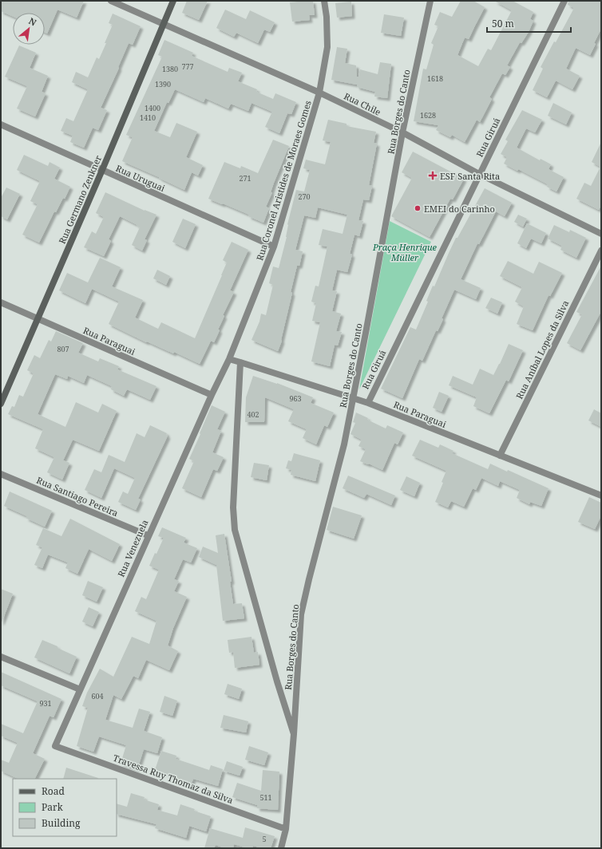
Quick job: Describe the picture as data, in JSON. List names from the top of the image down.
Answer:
{
  "streets": {
    "street": [
      "Rua Chile",
      "Rua Borges do Canto",
      "Rua Giruá",
      "Rua Uruguai",
      "Rua Coronel Aristides de Moraes Gomes",
      "Rua Germano Zenkner",
      "Rua Paraguai",
      "Rua Aníbal Lopes da Silva",
      "Rua Santiago Pereira",
      "Rua Venezuela",
      "Travessa Ruy Thomaz da Silva"
    ]
  },
  "crossings": [
    ["Rua Chile", "Rua Borges do Canto"],
    ["Rua Chile", "Rua Giruá"],
    ["Rua Chile", "Rua Coronel Aristides de Moraes Gomes"],
    ["Rua Chile", "Rua Germano Zenkner"],
    ["Rua Borges do Canto", "Rua Paraguai"],
    ["Rua Giruá", "Rua Paraguai"],
    ["Rua Uruguai", "Rua Coronel Aristides de Moraes Gomes"],
    ["Rua Uruguai", "Rua Germano Zenkner"],
    ["Rua Coronel Aristides de Moraes Gomes", "Rua Paraguai"],
    ["Rua Coronel Aristides de Moraes Gomes", "Rua Venezuela"],
    ["Rua Germano Zenkner", "Rua Paraguai"],
    ["Rua Paraguai", "Rua Aníbal Lopes da Silva"],
    ["Rua Paraguai", "Rua Venezuela"],
    ["Rua Santiago Pereira", "Rua Venezuela"],
    ["Rua Venezuela", "Travessa Ruy Thomaz da Silva"]
  ],
  "parks": ["Praça Henrique Müller"],
  "places": {
    "health": ["ESF Santa Rita"],
    "other": ["EMEI do Carinho"]
  },
  "house_numbers": [
    "777",
    "1380",
    "1618",
    "1390",
    "1400",
    "1628",
    "1410",
    "271",
    "270",
    "807",
    "963",
    "402",
    "604",
    "931",
    "511",
    "5"
  ],
  "legend": ["Road", "Park", "Building"],
  "scale_bar": "50 m",
  "north": "top right"
}
